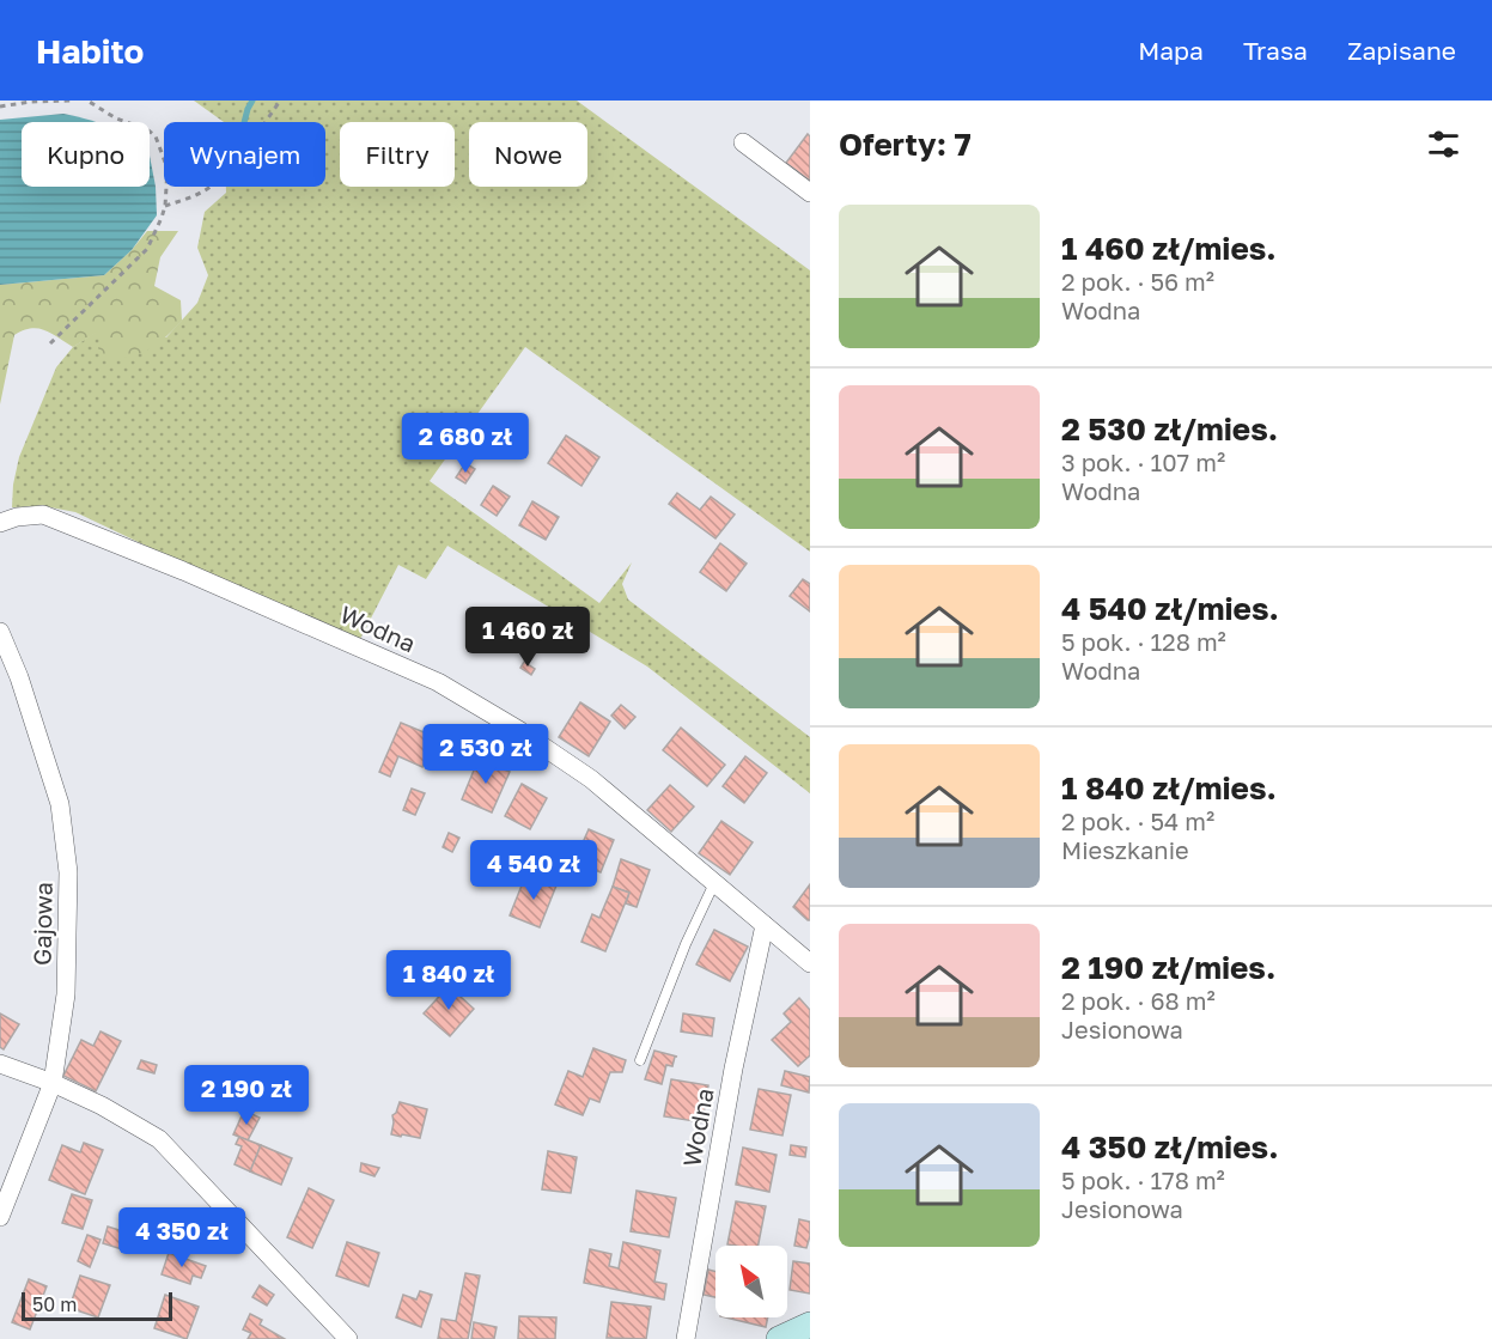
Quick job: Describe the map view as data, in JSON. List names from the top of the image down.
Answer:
{
  "streets": {
    "street": ["Wodna", "Gajowa"]
  },
  "scale_bar": "50 m",
  "north": "top left",
  "page": {
    "header": "Habito",
    "nav": ["Mapa", "Trasa", "Zapisane"],
    "heading": "Oferty: 7",
    "chip": [
      "Kupno",
      "Wynajem",
      "Filtry",
      "Nowe"
    ],
    "list": [
      {
        "name": "1 460 zł/mies.",
        "note": "2 pok. · 56 m² · Wodna"
      },
      {
        "name": "2 530 zł/mies.",
        "note": "3 pok. · 107 m² · Wodna"
      },
      {
        "name": "4 540 zł/mies.",
        "note": "5 pok. · 128 m² · Wodna"
      },
      {
        "name": "1 840 zł/mies.",
        "note": "2 pok. · 54 m² · Mieszkanie"
      },
      {
        "name": "2 190 zł/mies.",
        "note": "2 pok. · 68 m² · Jesionowa"
      },
      {
        "name": "4 350 zł/mies.",
        "note": "5 pok. · 178 m² · Jesionowa"
      }
    ],
    "price": [
      "2 680 zł",
      "1 460 zł",
      "2 530 zł",
      "4 540 zł",
      "1 840 zł",
      "2 190 zł",
      "4 350 zł"
    ],
    "scale": "50 m"
  }
}
